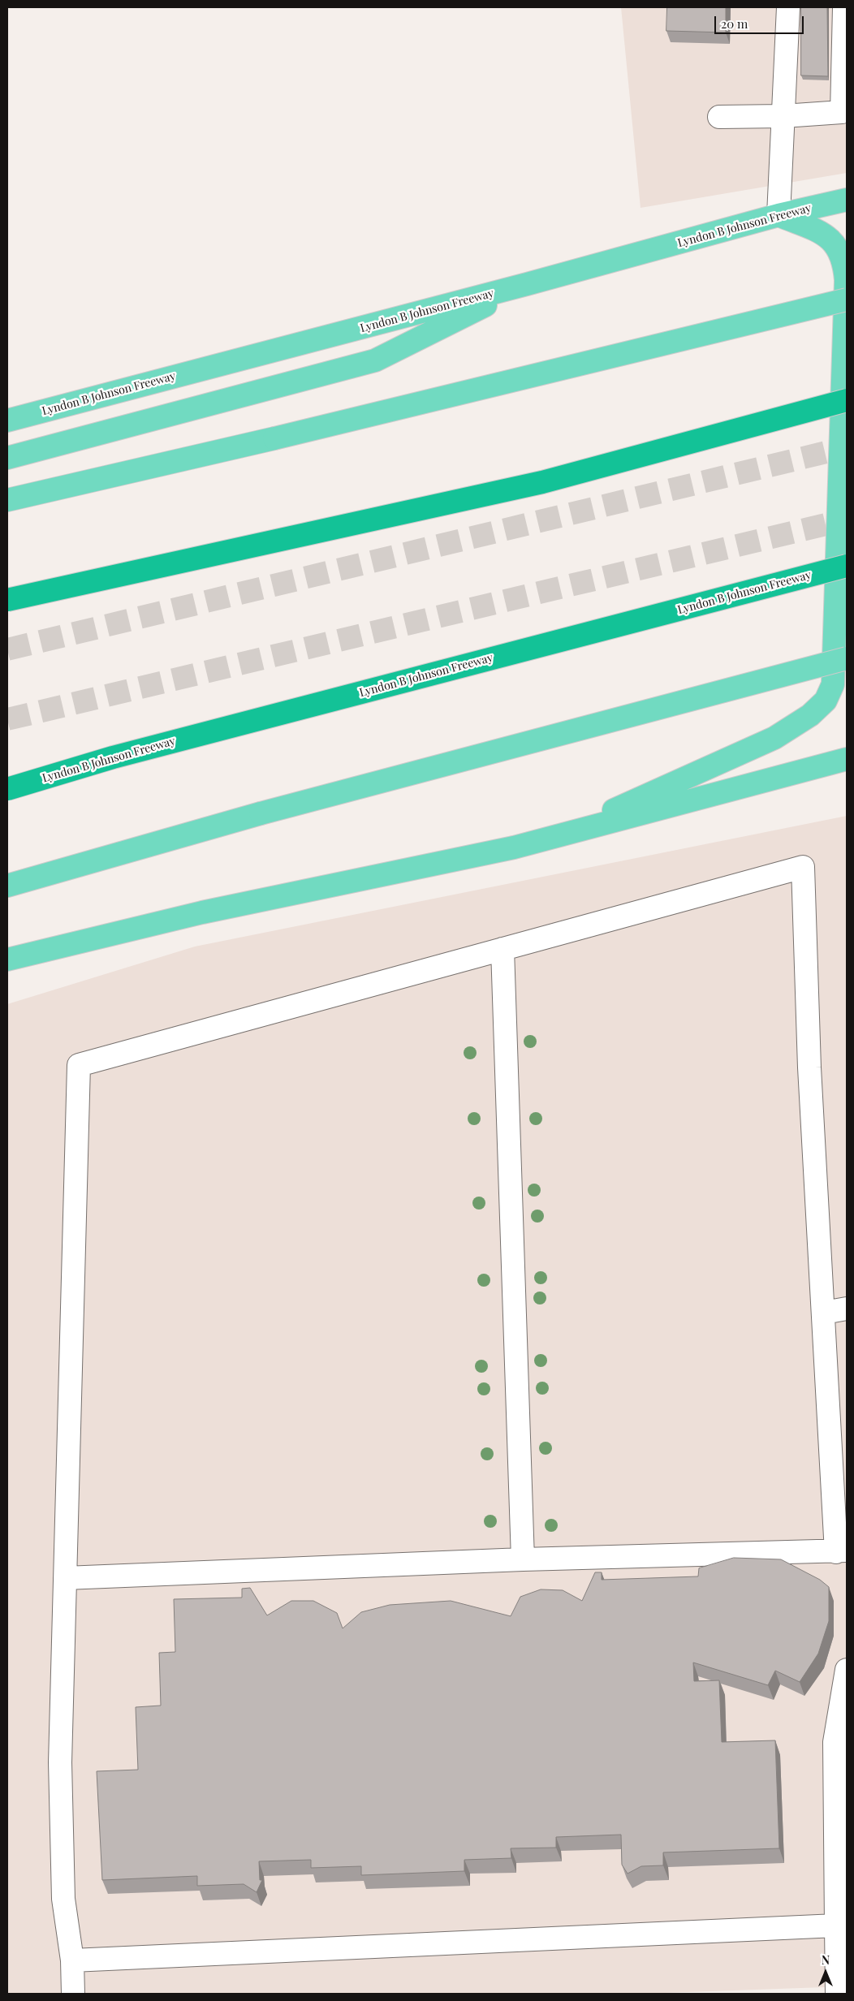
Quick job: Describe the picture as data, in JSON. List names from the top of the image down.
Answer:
{
  "streets": {
    "highway": ["Lyndon B Johnson Freeway"]
  },
  "scale_bar": "20 m",
  "north": "top"
}
